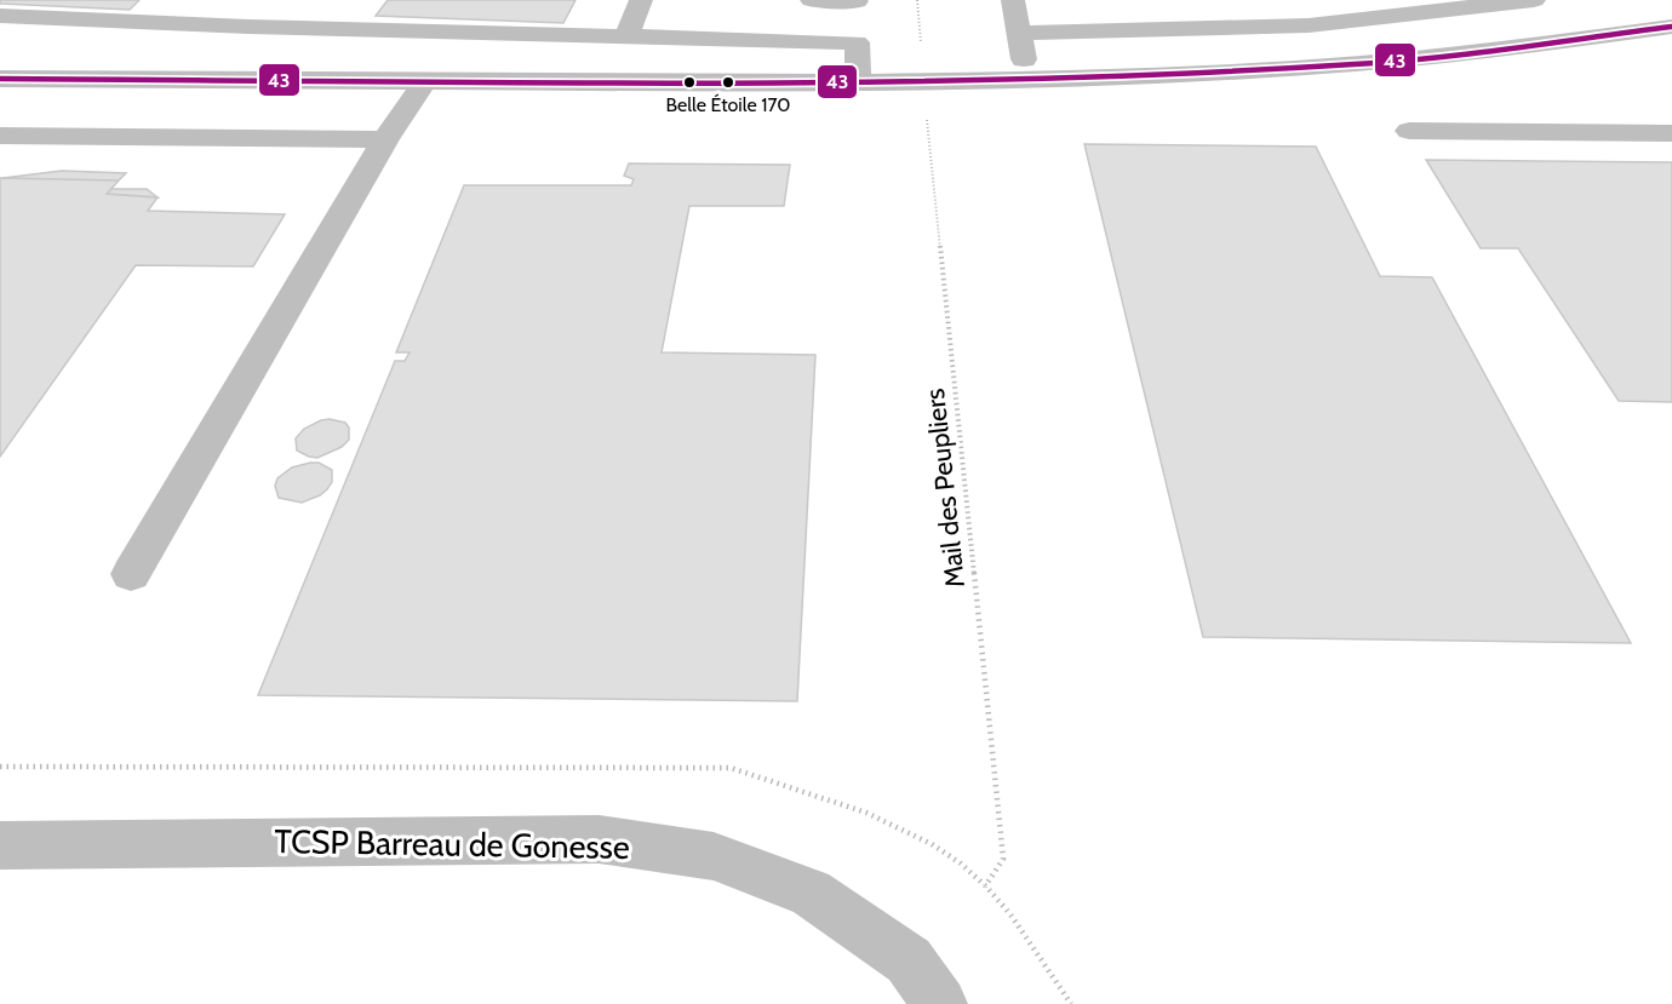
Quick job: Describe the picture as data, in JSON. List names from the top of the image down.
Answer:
{
  "streets": {
    "street": ["TCSP Barreau de Gonesse"],
    "path": ["Mail des Peupliers"]
  },
  "places": ["Belle Étoile 170"],
  "lines": ["transit line 43"]
}
